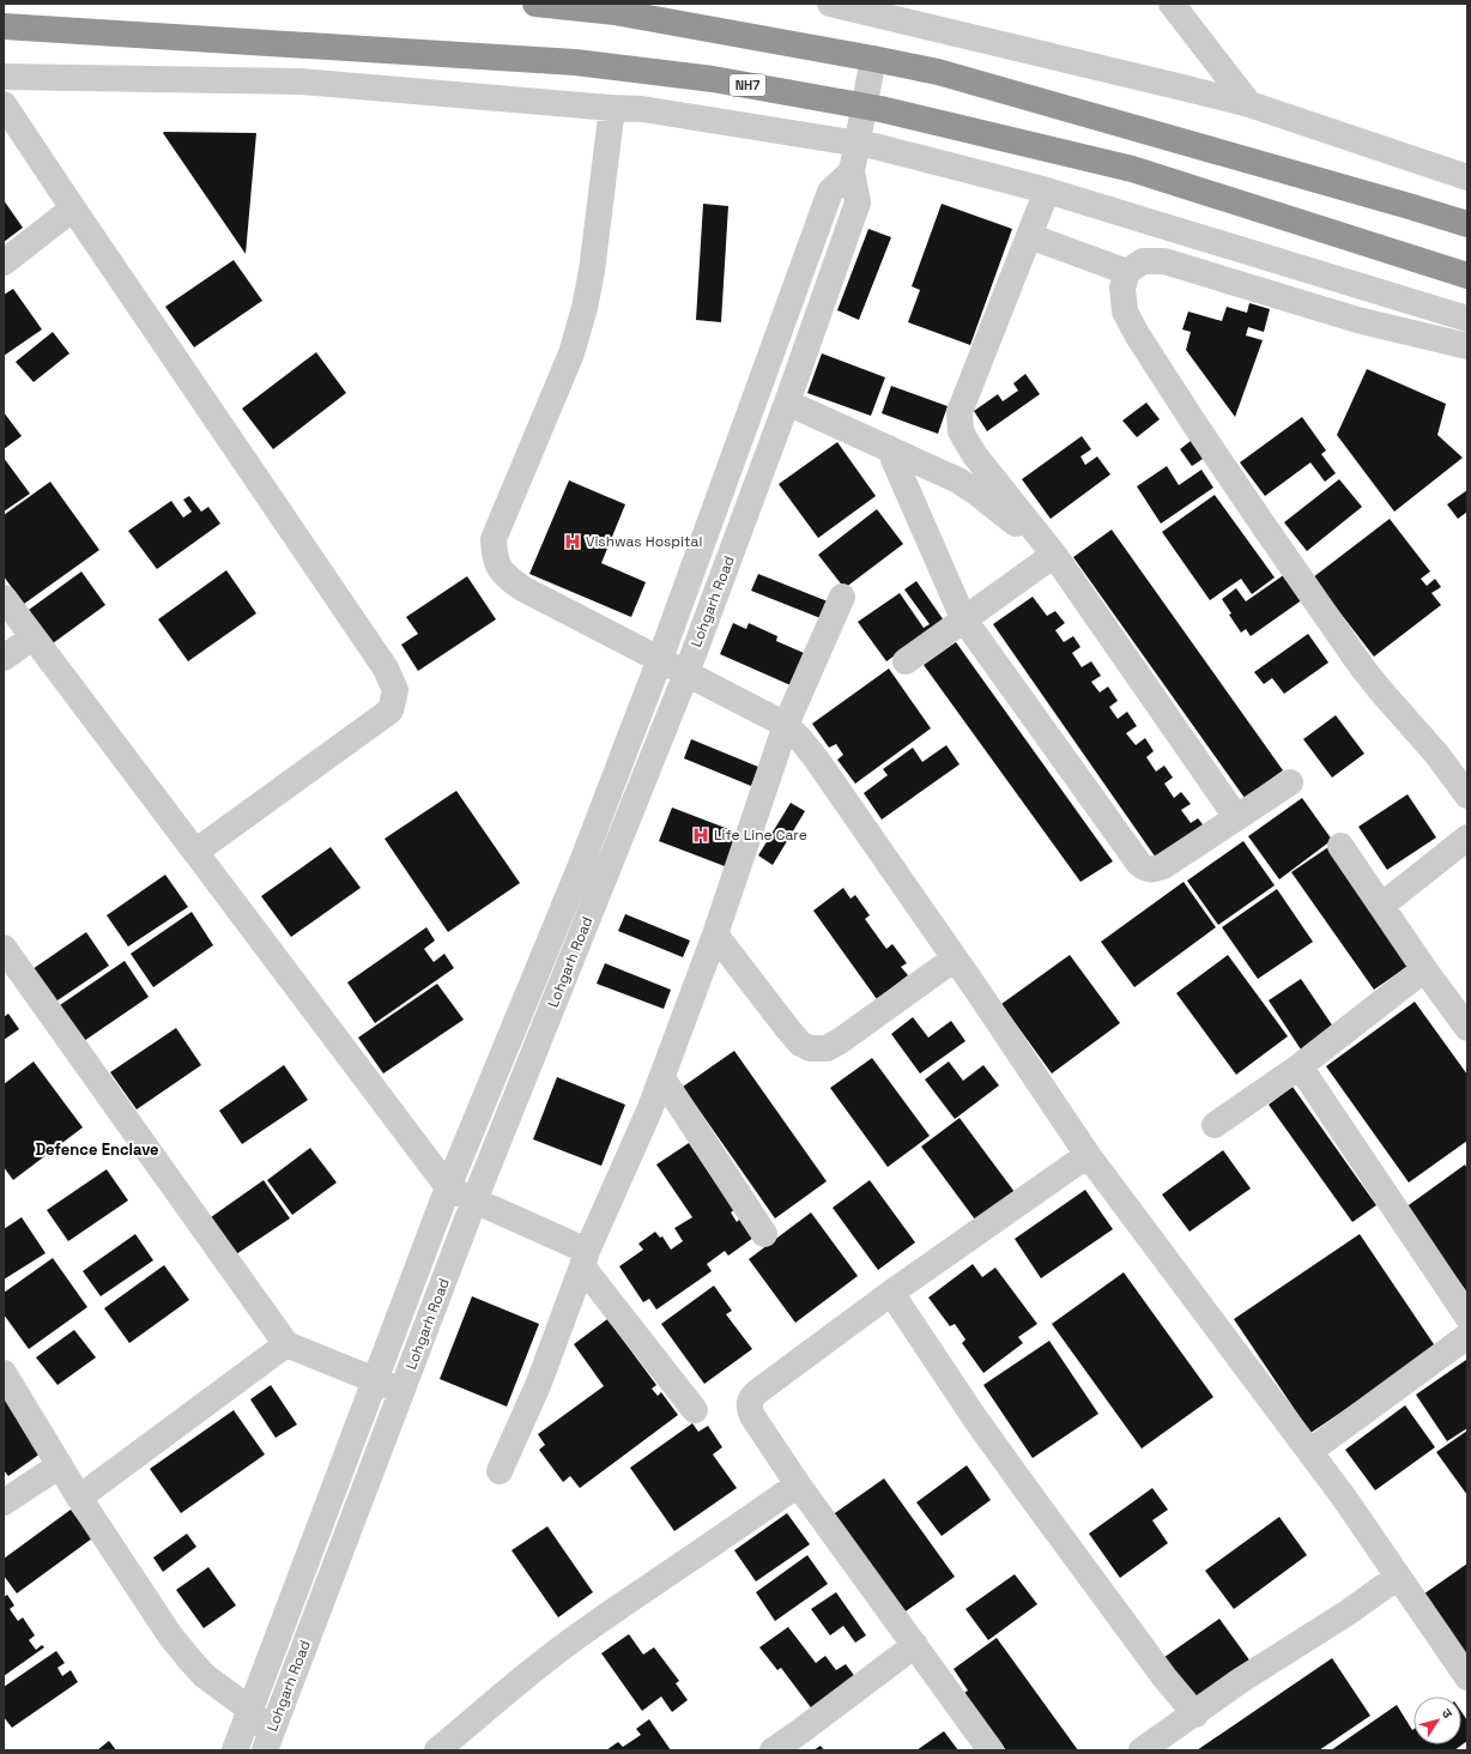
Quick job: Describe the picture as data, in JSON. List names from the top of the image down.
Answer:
{
  "streets": {
    "highway": ["NH7"],
    "street": ["Lohgarh Road"]
  },
  "districts": ["Defence Enclave"],
  "places": {
    "hospital": ["Vishwas Hospital", "Life Line Care"]
  },
  "north": "top right"
}
